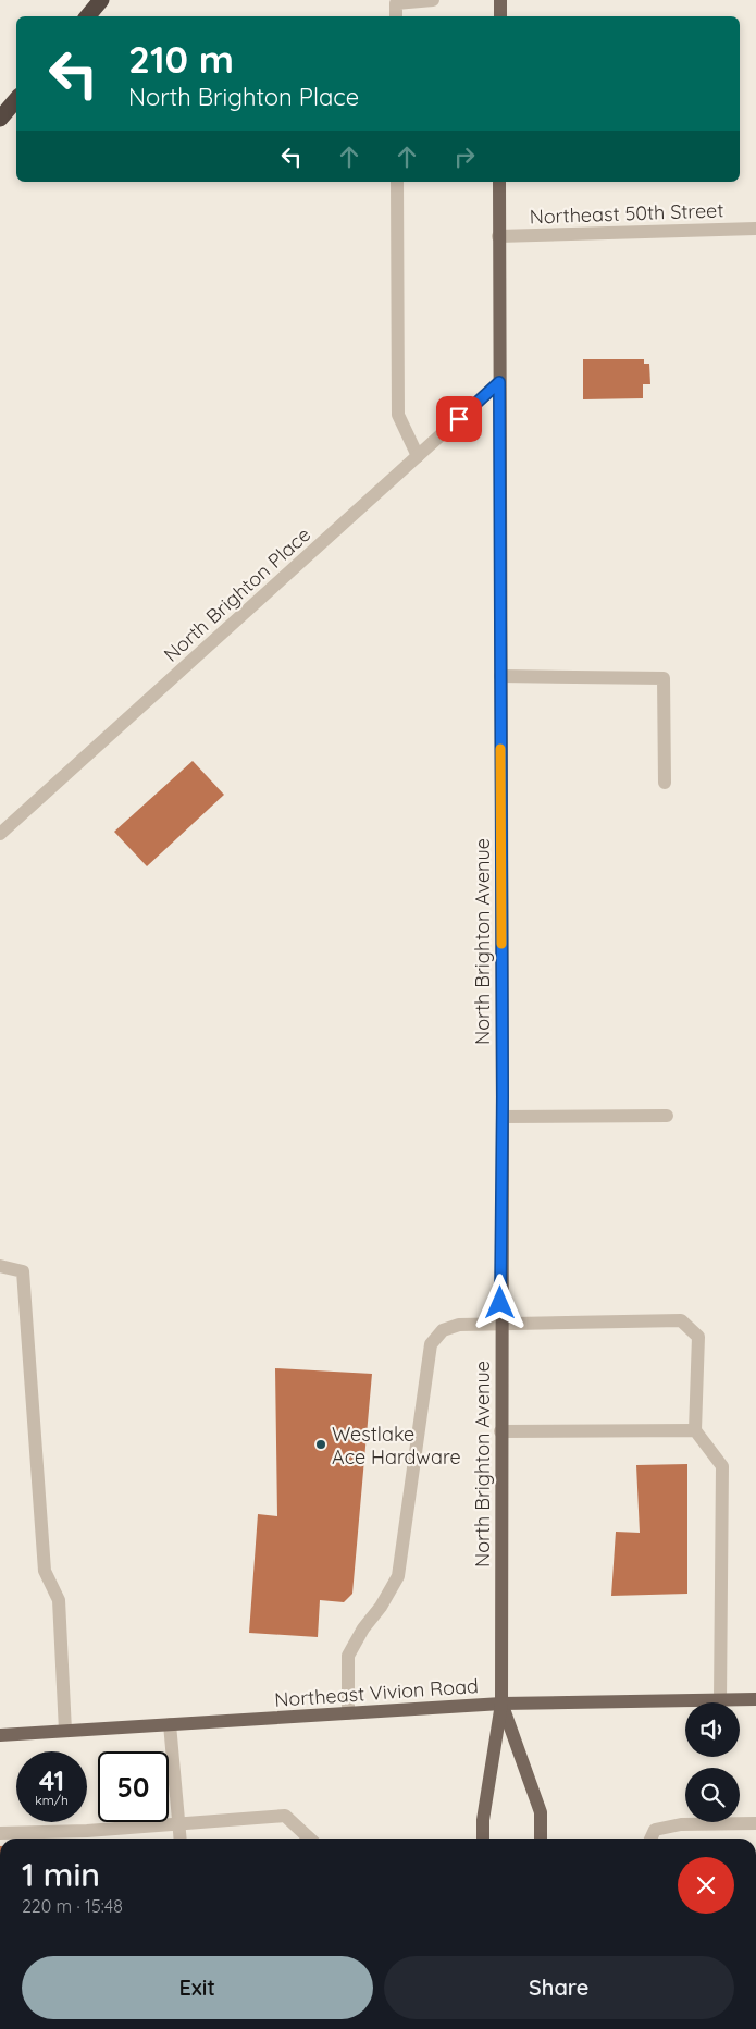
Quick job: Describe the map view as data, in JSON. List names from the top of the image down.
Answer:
{
  "streets": {
    "main road": ["North Brighton Avenue", "Northeast Vivion Road"],
    "street": ["Northeast 50th Street", "North Brighton Place"]
  },
  "crossings": [
    ["Northeast 50th Street", "North Brighton Avenue"],
    ["North Brighton Place", "North Brighton Avenue"],
    ["North Brighton Avenue", "Northeast Vivion Road"]
  ],
  "places": ["Westlake Ace Hardware"],
  "page": {
    "turn": ["210 m", "North Brighton Place"],
    "speed": "41 km/h",
    "limit": "50",
    "heading": ["1 min", "220 m · 15:48"],
    "buttons": ["Exit", "Share"]
  }
}
